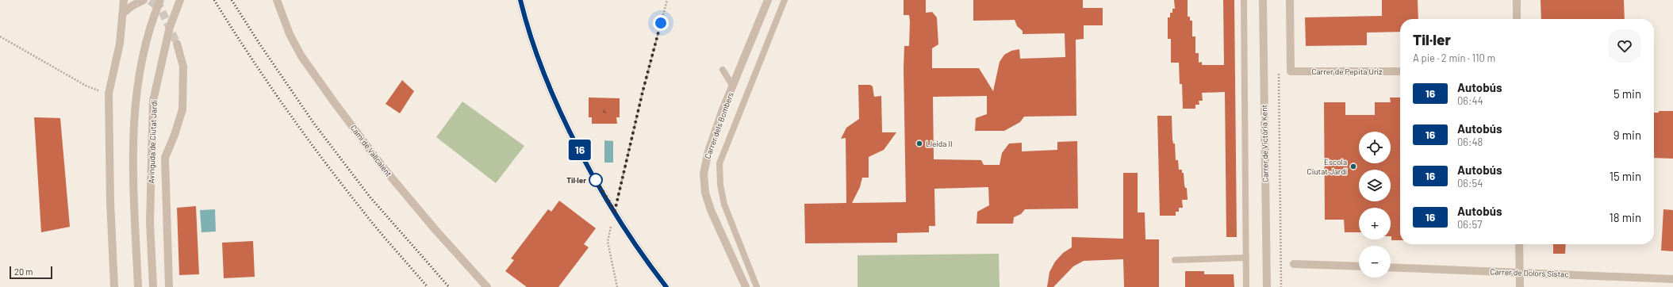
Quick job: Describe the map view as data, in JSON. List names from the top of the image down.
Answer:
{
  "streets": {
    "street": [
      "Carrer de Pepita Uriz",
      "Carrer dels Bombers",
      "Avinguda de Ciutat Jardí",
      "Carrer de Victòria Kent",
      "Camí de Vallcalent",
      "Carrer de Dolors Sistac"
    ]
  },
  "places": ["Lleida II", "Escola Ciutat Jardí", "Til·ler"],
  "lines": ["bus line 16"],
  "house_numbers": ["4"],
  "scale_bar": "20 m",
  "page": {
    "on_map": "16",
    "heading": ["Til·ler", "A pie · 2 min · 110 m"],
    "list": [
      {
        "mark": "16",
        "name": "Autobús",
        "note": "06:44",
        "value": "5 min"
      },
      {
        "mark": "16",
        "name": "Autobús",
        "note": "06:48",
        "value": "9 min"
      },
      {
        "mark": "16",
        "name": "Autobús",
        "note": "06:54",
        "value": "15 min"
      },
      {
        "mark": "16",
        "name": "Autobús",
        "note": "06:57",
        "value": "18 min"
      }
    ],
    "map_buttons": ["+", "−"],
    "scale": "20 m"
  }
}
